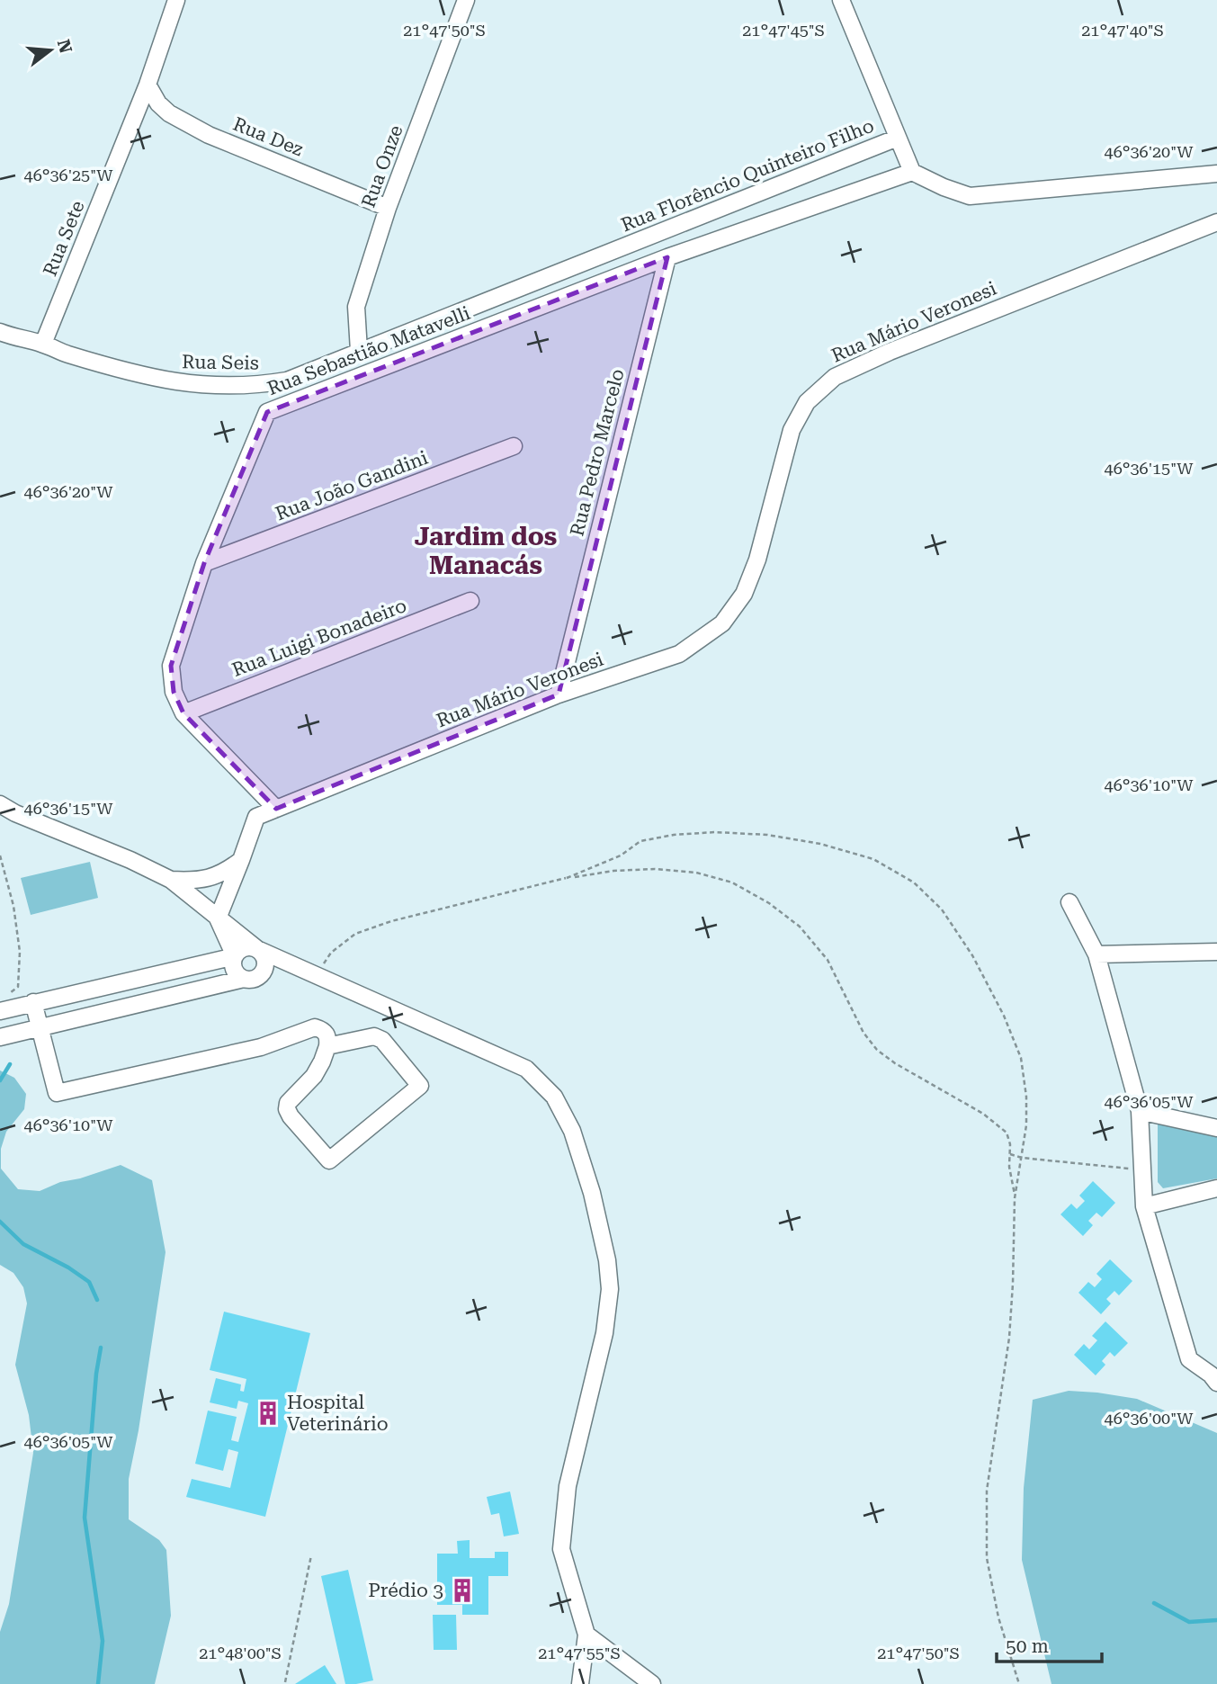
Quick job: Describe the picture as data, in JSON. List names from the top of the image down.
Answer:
{
  "streets": {
    "street": [
      "Rua Dez",
      "Rua Onze",
      "Rua Florêncio Quinteiro Filho",
      "Rua Sete",
      "Rua Mário Veronesi",
      "Rua Sebastião Matavelli",
      "Rua Seis",
      "Rua Pedro Marcelo",
      "Rua João Gandini",
      "Rua Luigi Bonadeiro"
    ]
  },
  "crossings": [
    ["Rua Dez", "Rua Onze"],
    ["Rua Dez", "Rua Sete"],
    ["Rua Onze", "Rua Florêncio Quinteiro Filho"],
    ["Rua Onze", "Rua Seis"],
    ["Rua Florêncio Quinteiro Filho", "Rua Sebastião Matavelli"],
    ["Rua Florêncio Quinteiro Filho", "Rua Seis"],
    ["Rua Sete", "Rua Seis"],
    ["Rua Mário Veronesi", "Rua Sebastião Matavelli"],
    ["Rua Mário Veronesi", "Rua Pedro Marcelo"],
    ["Rua Sebastião Matavelli", "Rua Pedro Marcelo"],
    ["Rua Sebastião Matavelli", "Rua João Gandini"],
    ["Rua Sebastião Matavelli", "Rua Luigi Bonadeiro"]
  ],
  "districts": ["Jardim dos Manacás"],
  "places": {
    "building": ["Hospital Veterinário", "Prédio 3"]
  },
  "scale_bar": "50 m",
  "north": "right",
  "coordinates": [
    "21°47'50\"S",
    "21°47'45\"S",
    "21°47'40\"S",
    "46°36'20\"W",
    "46°36'25\"W",
    "46°36'15\"W",
    "46°36'10\"W",
    "46°36'05\"W",
    "46°36'00\"W",
    "21°48'00\"S",
    "21°47'55\"S"
  ]
}
